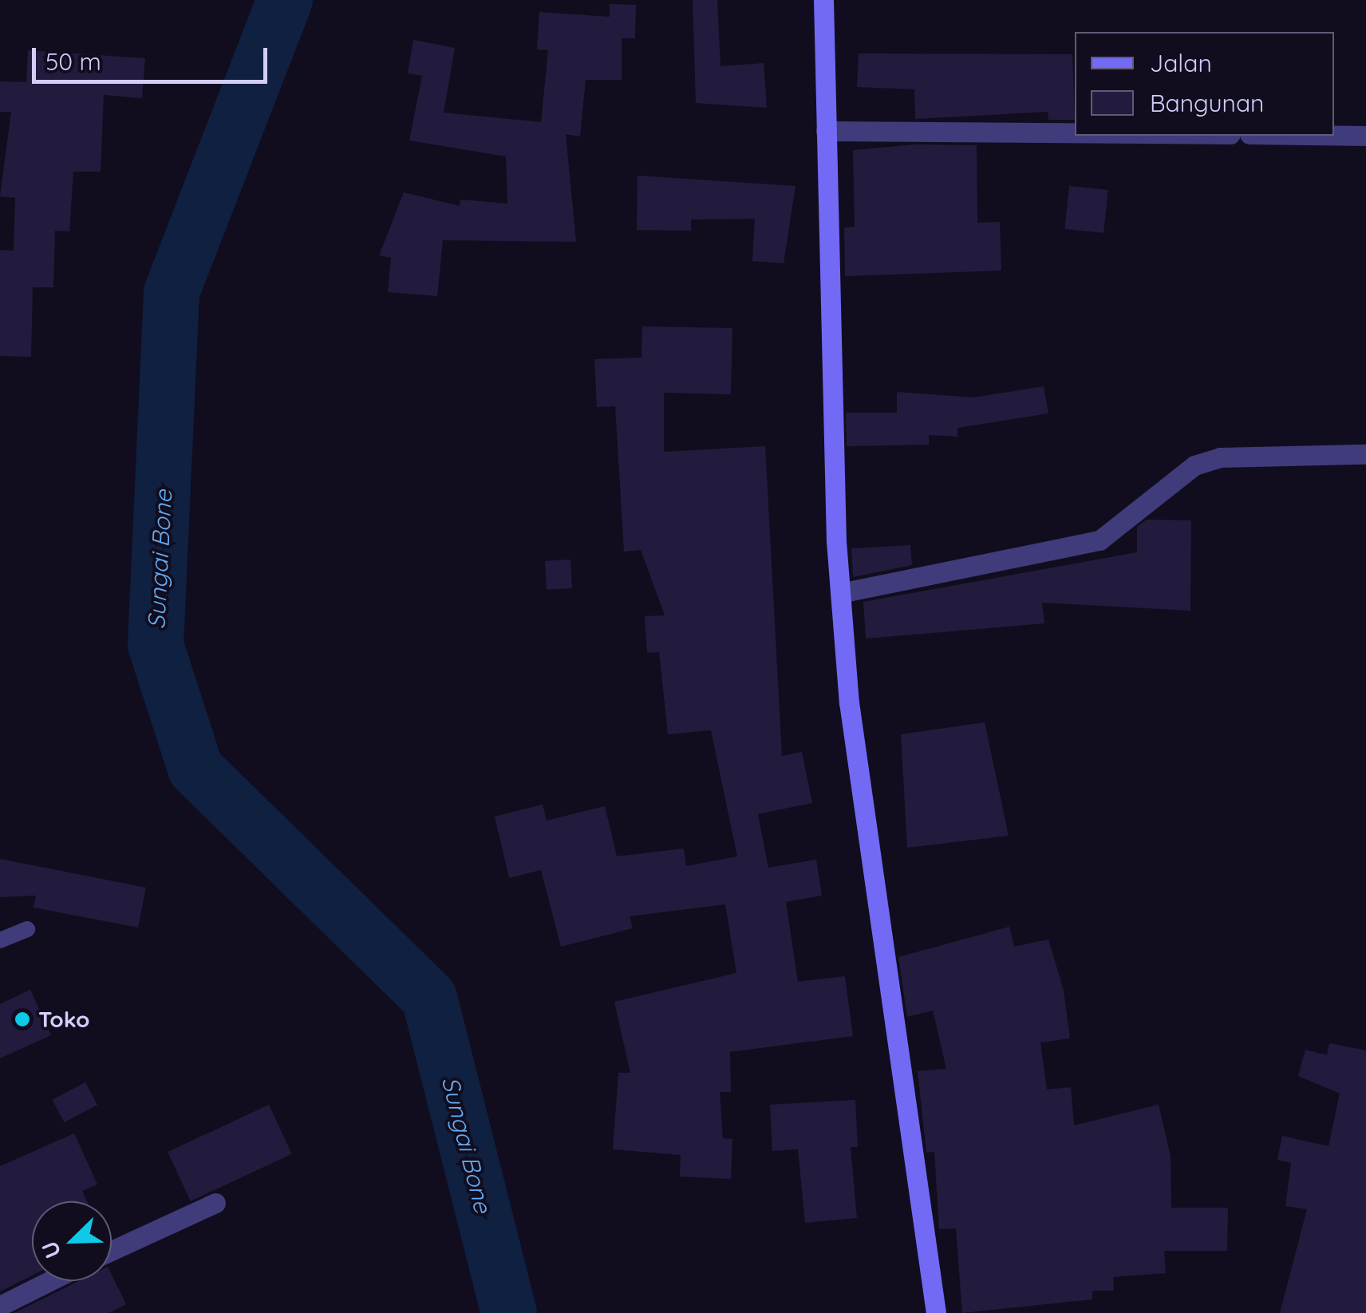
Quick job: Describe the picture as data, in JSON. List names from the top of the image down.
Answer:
{
  "water": ["Sungai Bone"],
  "places": ["Toko"],
  "legend": ["Jalan", "Bangunan"],
  "scale_bar": "50 m",
  "north": "bottom left"
}
